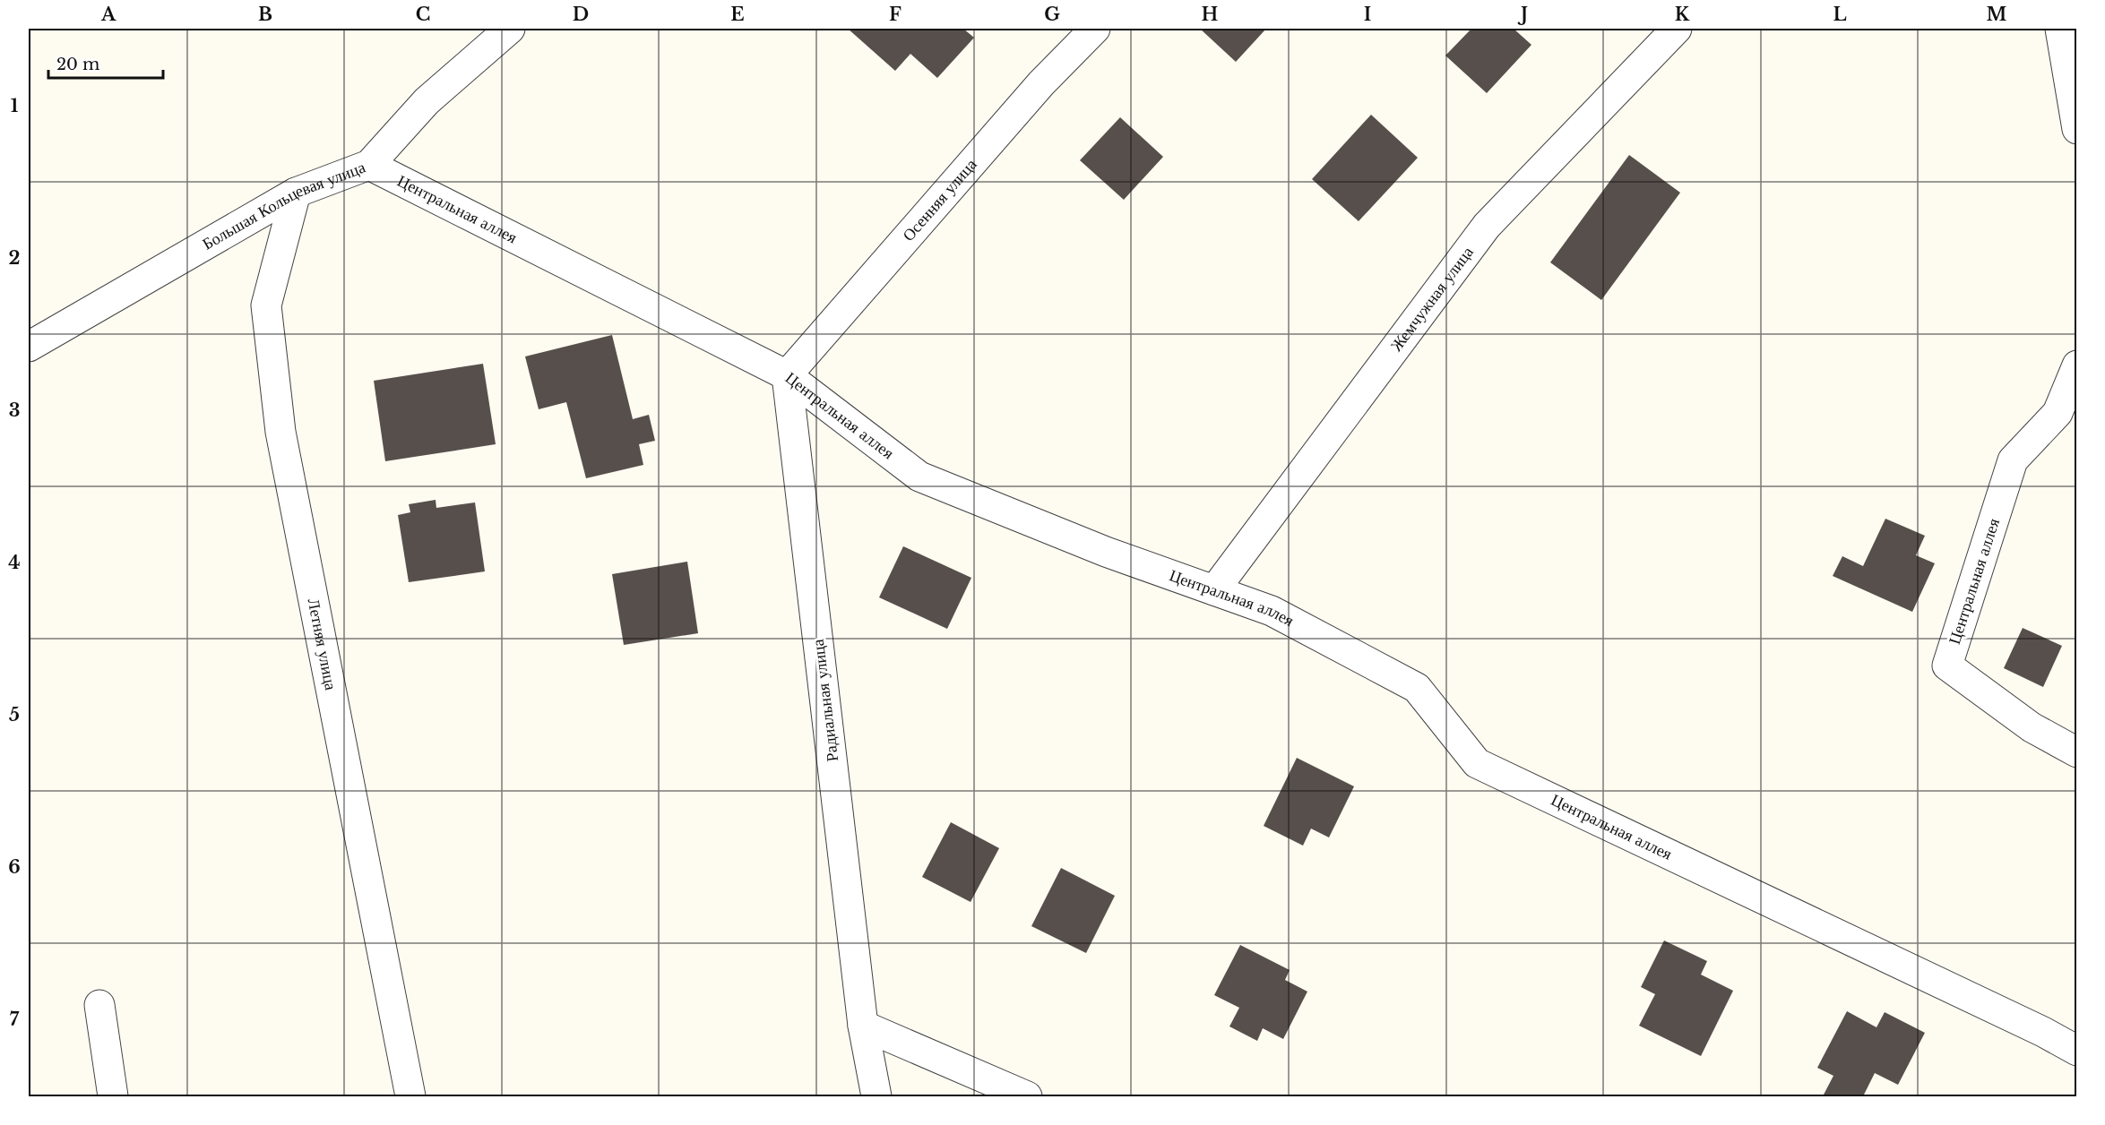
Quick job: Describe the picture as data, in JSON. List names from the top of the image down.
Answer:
{
  "streets": {
    "street": [
      "Осенняя улица",
      "Большая Кольцевая улица",
      "Центральная аллея",
      "Жемчужная улица",
      "Летняя улица",
      "Радиальная улица"
    ]
  },
  "crossings": [
    ["Осенняя улица", "Центральная аллея"],
    ["Осенняя улица", "Радиальная улица"],
    ["Большая Кольцевая улица", "Центральная аллея"],
    ["Большая Кольцевая улица", "Летняя улица"],
    ["Центральная аллея", "Жемчужная улица"],
    ["Центральная аллея", "Радиальная улица"]
  ],
  "scale_bar": "20 m",
  "grid": {
    "columns": [
      "A",
      "B",
      "C",
      "D",
      "E",
      "F",
      "G",
      "H",
      "I",
      "J",
      "K",
      "L",
      "M"
    ],
    "rows": [
      "1",
      "2",
      "3",
      "4",
      "5",
      "6",
      "7"
    ]
  }
}
